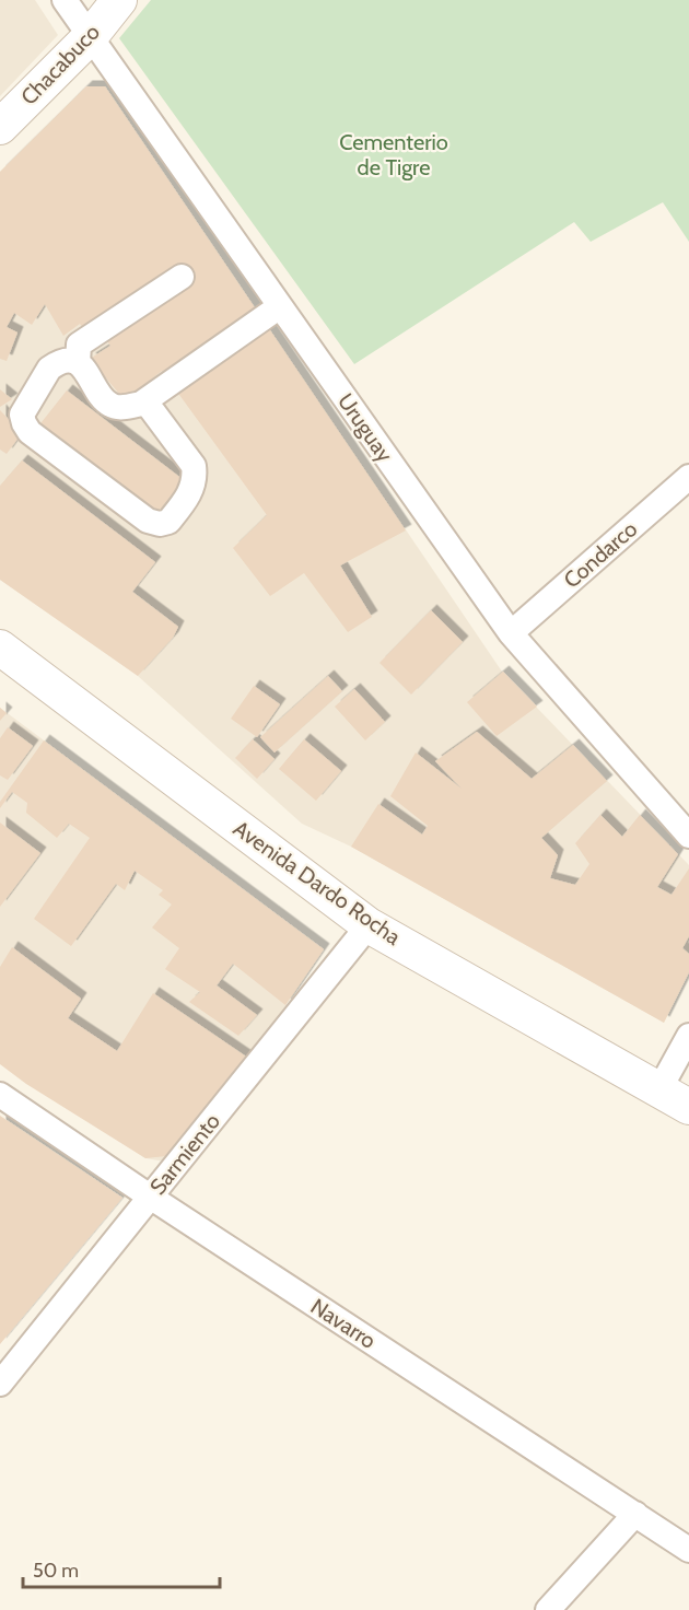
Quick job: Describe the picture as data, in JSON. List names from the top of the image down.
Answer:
{
  "streets": {
    "main road": ["Chacabuco", "Avenida Dardo Rocha"],
    "street": [
      "Uruguay",
      "Condarco",
      "Sarmiento",
      "Navarro"
    ]
  },
  "crossings": [
    ["Chacabuco", "Uruguay"],
    ["Uruguay", "Condarco"],
    ["Avenida Dardo Rocha", "Sarmiento"],
    ["Sarmiento", "Navarro"]
  ],
  "parks": ["Cementerio de Tigre"],
  "scale_bar": "50 m"
}
